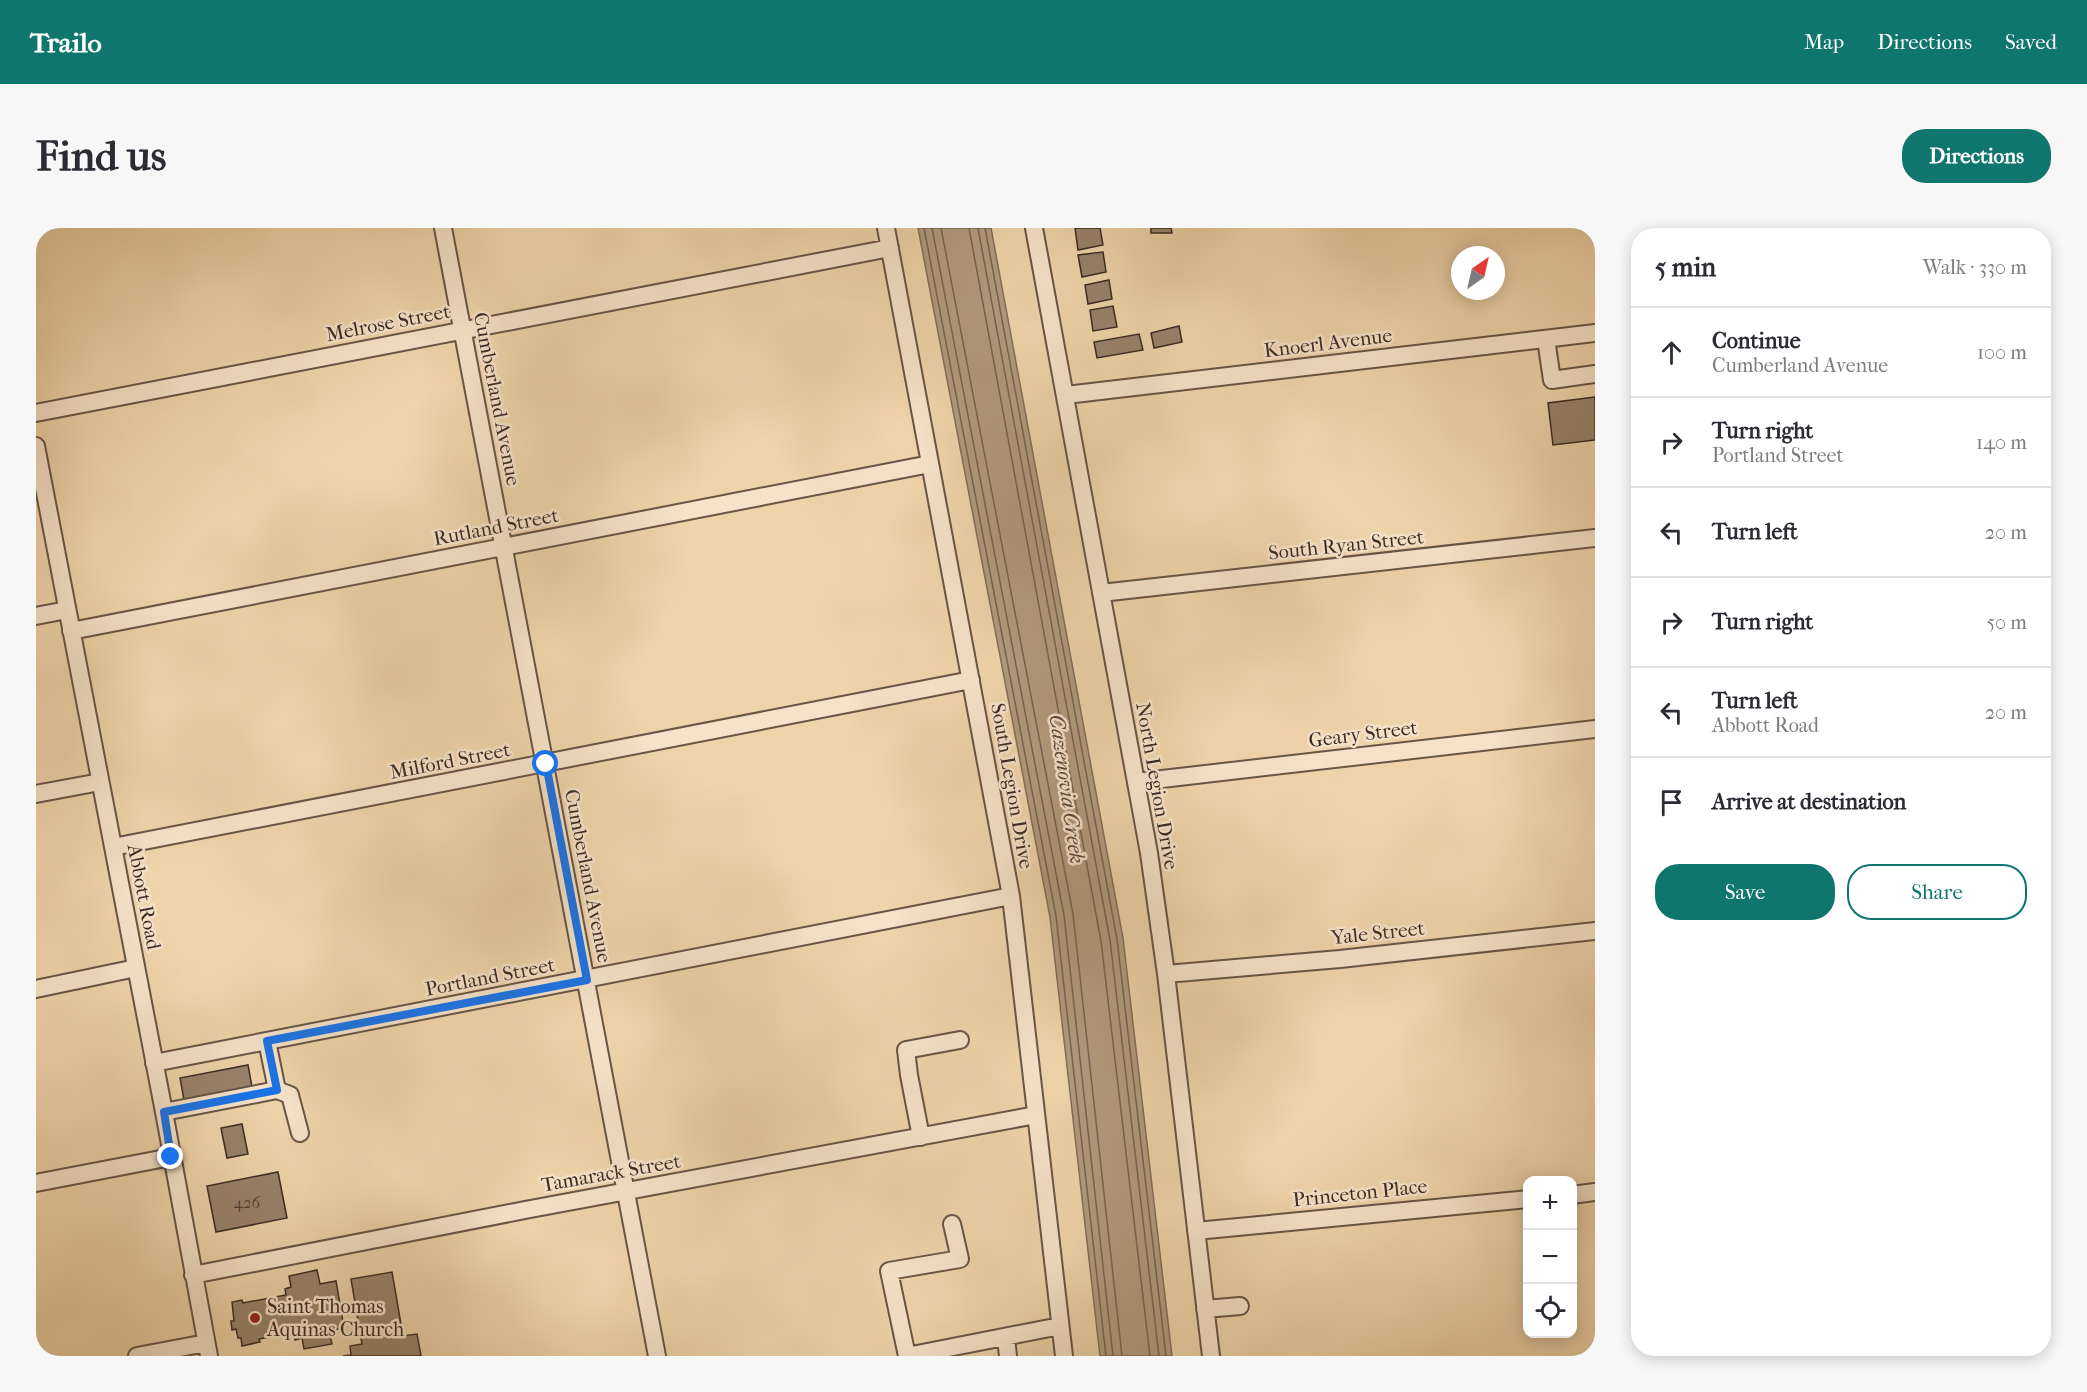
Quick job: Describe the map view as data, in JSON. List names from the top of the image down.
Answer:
{
  "streets": {
    "street": [
      "Melrose Street",
      "Knoerl Avenue",
      "Cumberland Avenue",
      "Rutland Street",
      "South Ryan Street",
      "Geary Street",
      "Milford Street",
      "South Legion Drive",
      "North Legion Drive",
      "Abbott Road",
      "Yale Street",
      "Portland Street",
      "Tamarack Street",
      "Princeton Place"
    ]
  },
  "crossings": [
    ["Melrose Street", "Cumberland Avenue"],
    ["Melrose Street", "South Legion Drive"],
    ["Knoerl Avenue", "North Legion Drive"],
    ["Cumberland Avenue", "Rutland Street"],
    ["Cumberland Avenue", "Milford Street"],
    ["Cumberland Avenue", "Portland Street"],
    ["Cumberland Avenue", "Tamarack Street"],
    ["Rutland Street", "South Legion Drive"],
    ["Rutland Street", "Abbott Road"],
    ["South Ryan Street", "North Legion Drive"],
    ["Geary Street", "North Legion Drive"],
    ["Milford Street", "South Legion Drive"],
    ["Milford Street", "Abbott Road"],
    ["South Legion Drive", "Portland Street"],
    ["South Legion Drive", "Tamarack Street"],
    ["North Legion Drive", "Yale Street"],
    ["North Legion Drive", "Princeton Place"],
    ["Abbott Road", "Portland Street"],
    ["Abbott Road", "Tamarack Street"]
  ],
  "water": ["Cazenovia Creek"],
  "places": ["Saint Thomas Aquinas Church"],
  "house_numbers": ["426"],
  "north": "top right",
  "page": {
    "header": "Trailo",
    "nav": ["Map", "Directions", "Saved"],
    "buttons": [
      "Directions",
      ["Save", "Share"]
    ],
    "title": "Find us",
    "heading": ["5 min", "Walk · 330 m"],
    "list": [
      ["Continue", "Cumberland Avenue", "100 m"],
      ["Turn right", "Portland Street", "140 m"],
      ["Turn left", "20 m"],
      ["Turn right", "50 m"],
      ["Turn left", "Abbott Road", "20 m"],
      "Arrive at destination"
    ],
    "map_buttons": ["+", "−"]
  }
}
